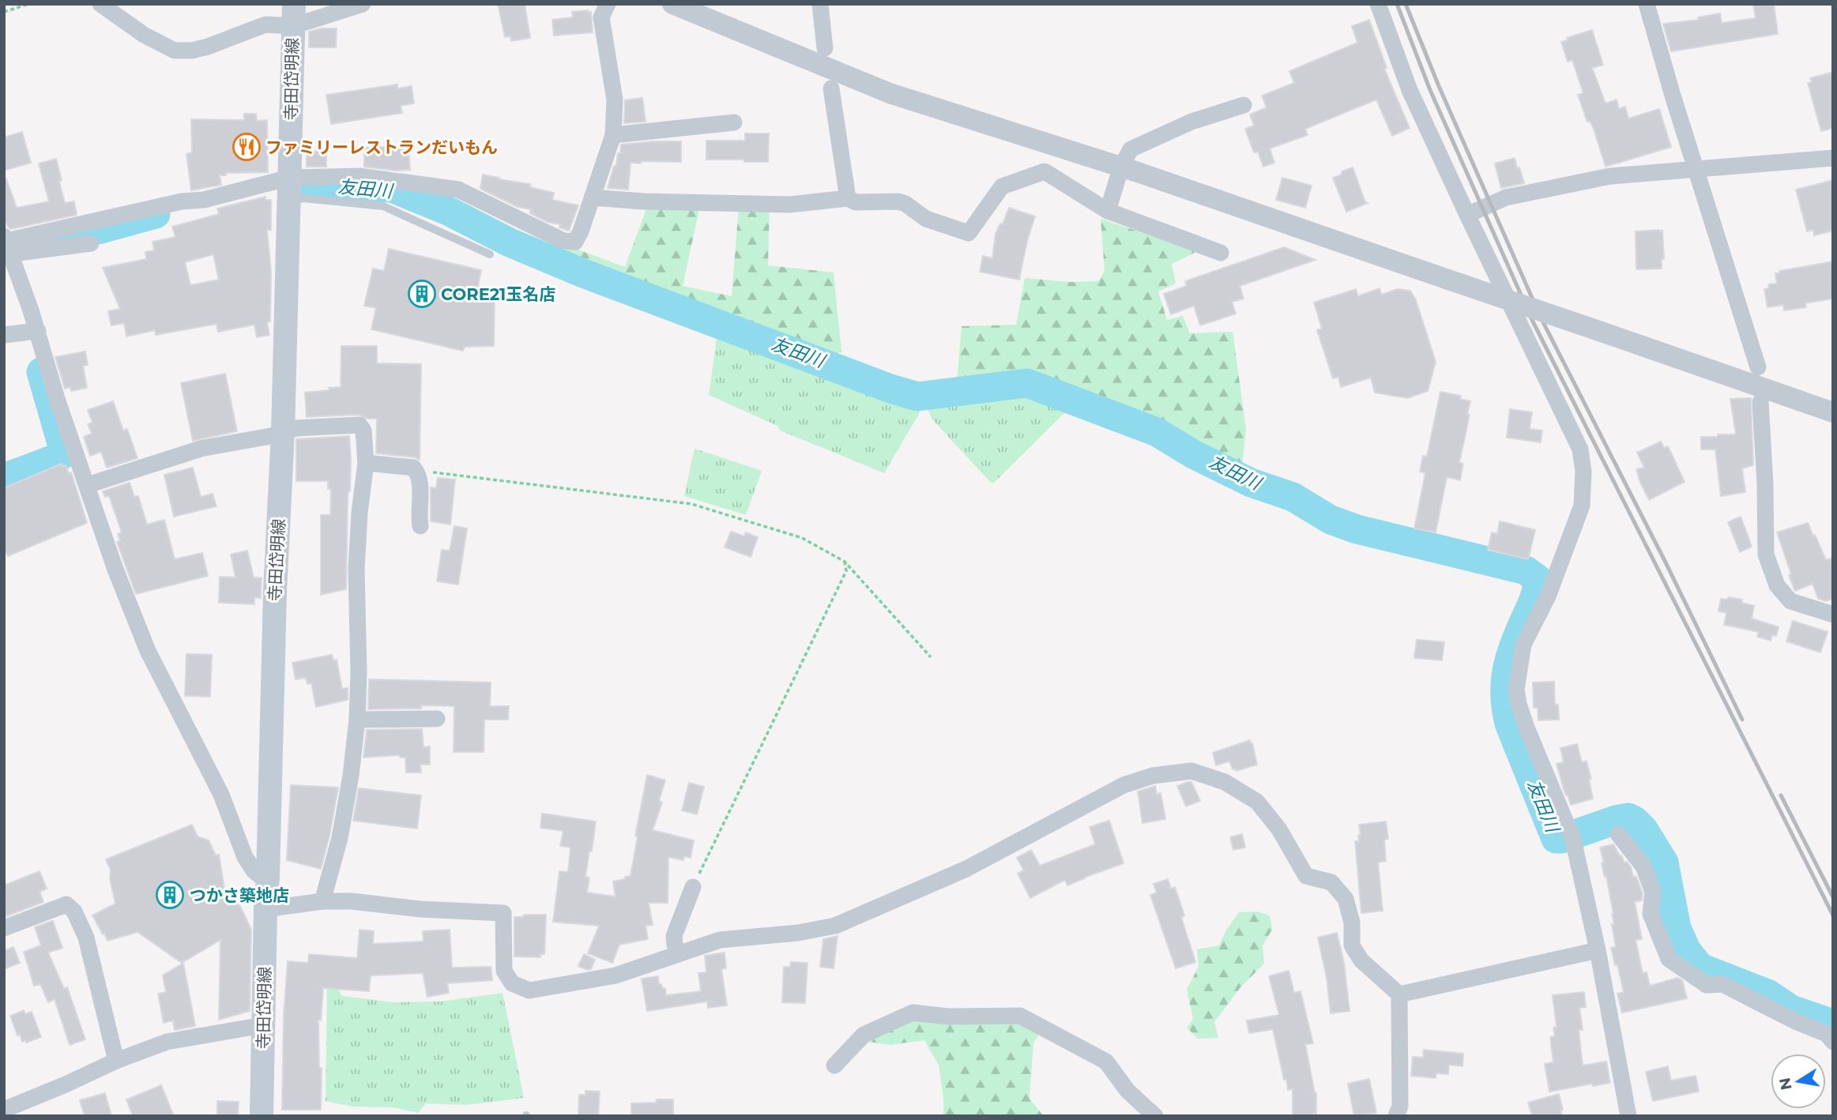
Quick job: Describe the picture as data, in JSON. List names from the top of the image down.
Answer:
{
  "streets": {
    "main road": ["寺田岱明線"]
  },
  "water": ["友田川"],
  "places": {
    "restaurant": ["ファミリーレストランだいもん"],
    "building": ["CORE21玉名店", "つかさ築地店"]
  },
  "north": "left"
}
